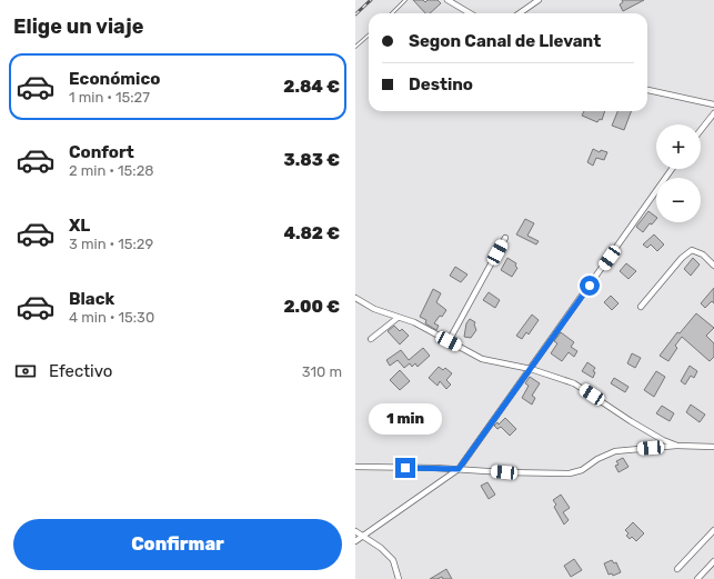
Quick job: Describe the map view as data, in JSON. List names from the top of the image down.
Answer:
{
  "page": {
    "heading": "Elige un viaje",
    "banner": ["Segon Canal de Llevant", "Destino"],
    "list": [
      {
        "name": "Económico",
        "note": "1 min · 15:27",
        "value": "2.84 €"
      },
      {
        "name": "Confort",
        "note": "2 min · 15:28",
        "value": "3.83 €"
      },
      {
        "name": "XL",
        "note": "3 min · 15:29",
        "value": "4.82 €"
      },
      {
        "name": "Black",
        "note": "4 min · 15:30",
        "value": "2.00 €"
      }
    ],
    "map_buttons": ["+", "−"],
    "pay": ["Efectivo", "310 m"],
    "bubble": "1 min",
    "buttons": "Confirmar"
  }
}
